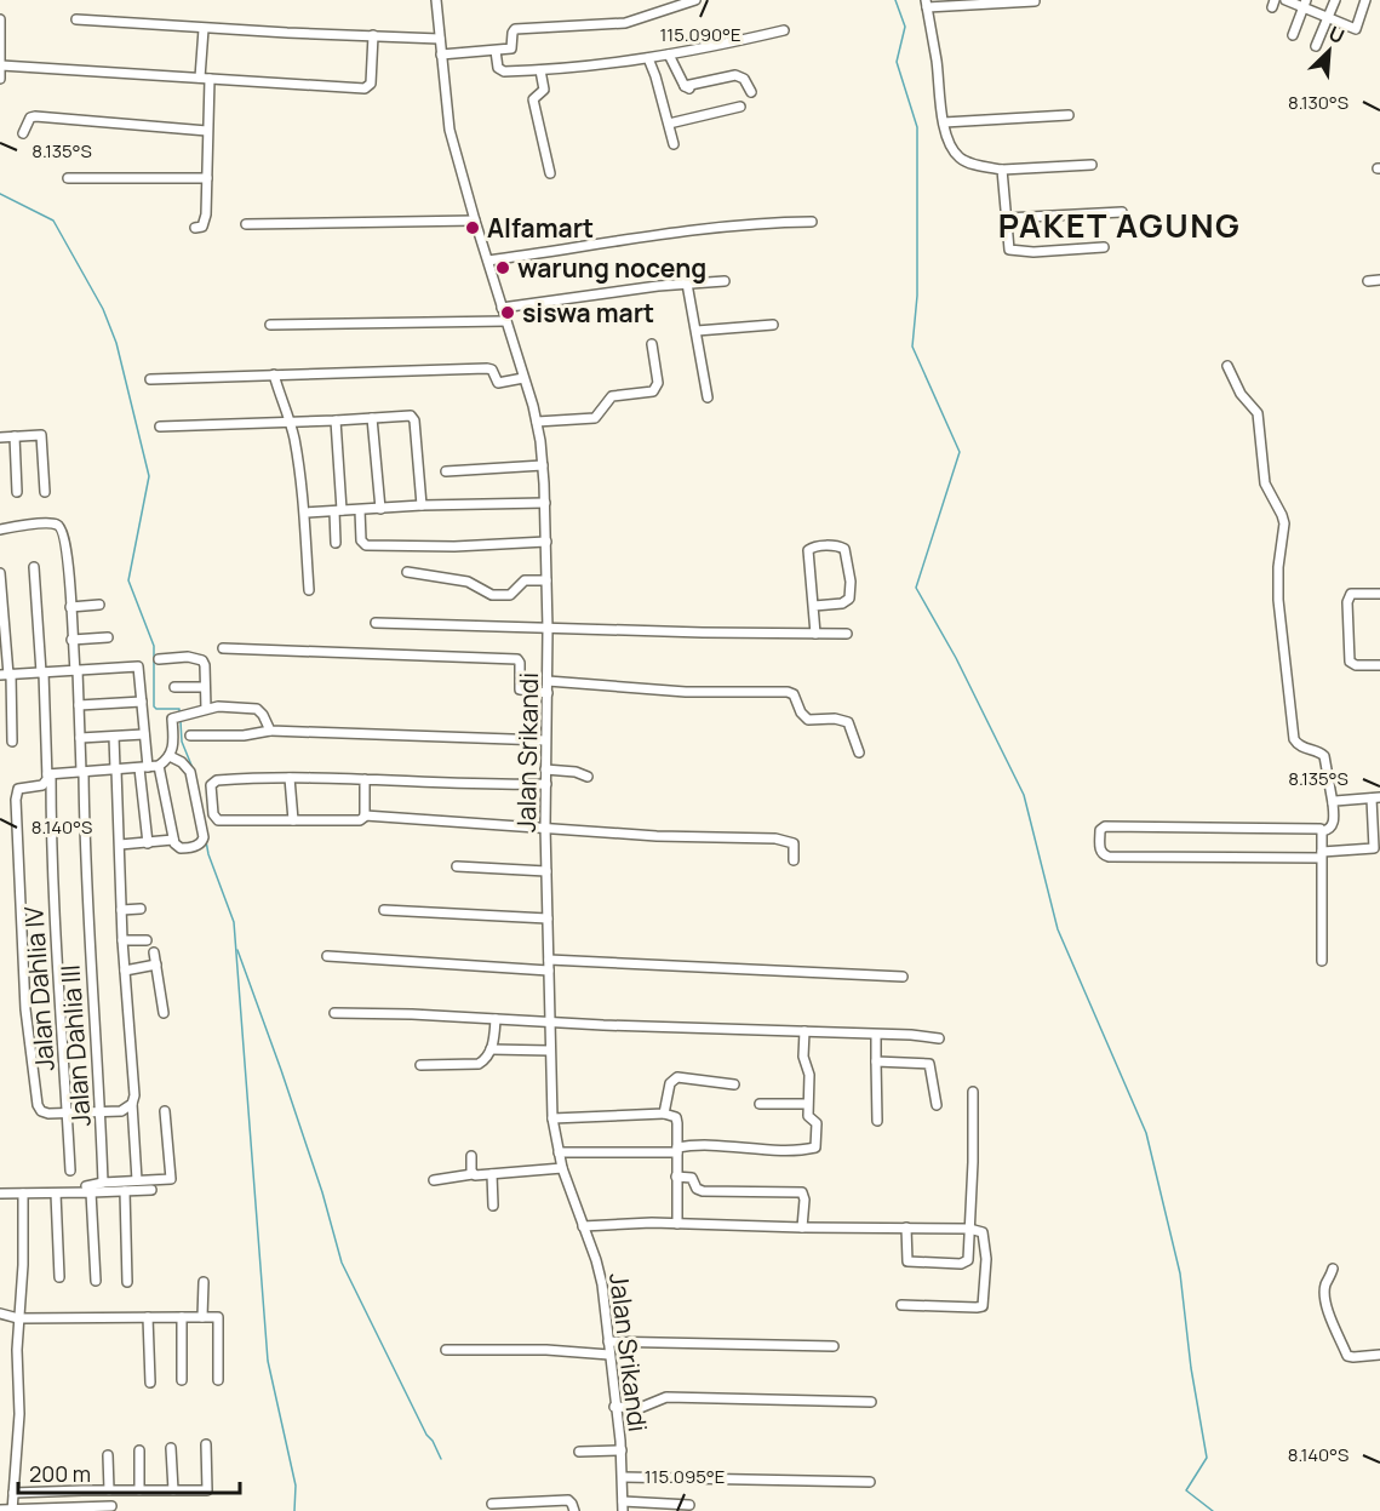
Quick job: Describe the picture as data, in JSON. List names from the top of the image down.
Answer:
{
  "streets": {
    "street": ["Jalan Srikandi", "Jalan Dahlia IV", "Jalan Dahlia III"]
  },
  "districts": ["PAKET AGUNG"],
  "places": ["Alfamart", "warung noceng", "siswa mart"],
  "scale_bar": "200 m",
  "north": "top right",
  "coordinates": [
    "115.090°E",
    "8.130°S",
    "8.135°S",
    "8.140°S",
    "115.095°E"
  ]
}
